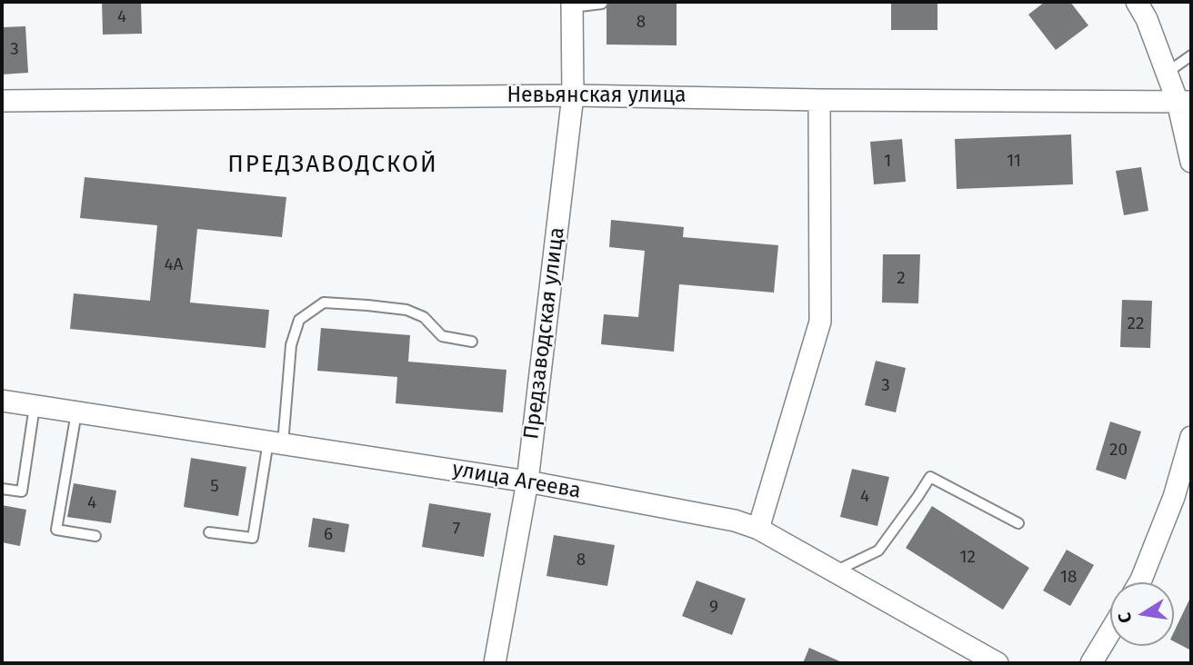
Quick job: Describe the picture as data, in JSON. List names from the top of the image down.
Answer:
{
  "streets": {
    "street": ["Невьянская улица", "Предзаводская улица", "улица Агеева"]
  },
  "crossings": [
    ["Невьянская улица", "Предзаводская улица"],
    ["Предзаводская улица", "улица Агеева"]
  ],
  "districts": ["ПРЕДЗАВОДСКОЙ"],
  "house_numbers": [
    "4",
    "8",
    "3",
    "1",
    "11",
    "4А",
    "2",
    "22",
    "3",
    "20",
    "5",
    "4",
    "4",
    "7",
    "6",
    "12",
    "8",
    "18",
    "9"
  ],
  "north": "left"
}
